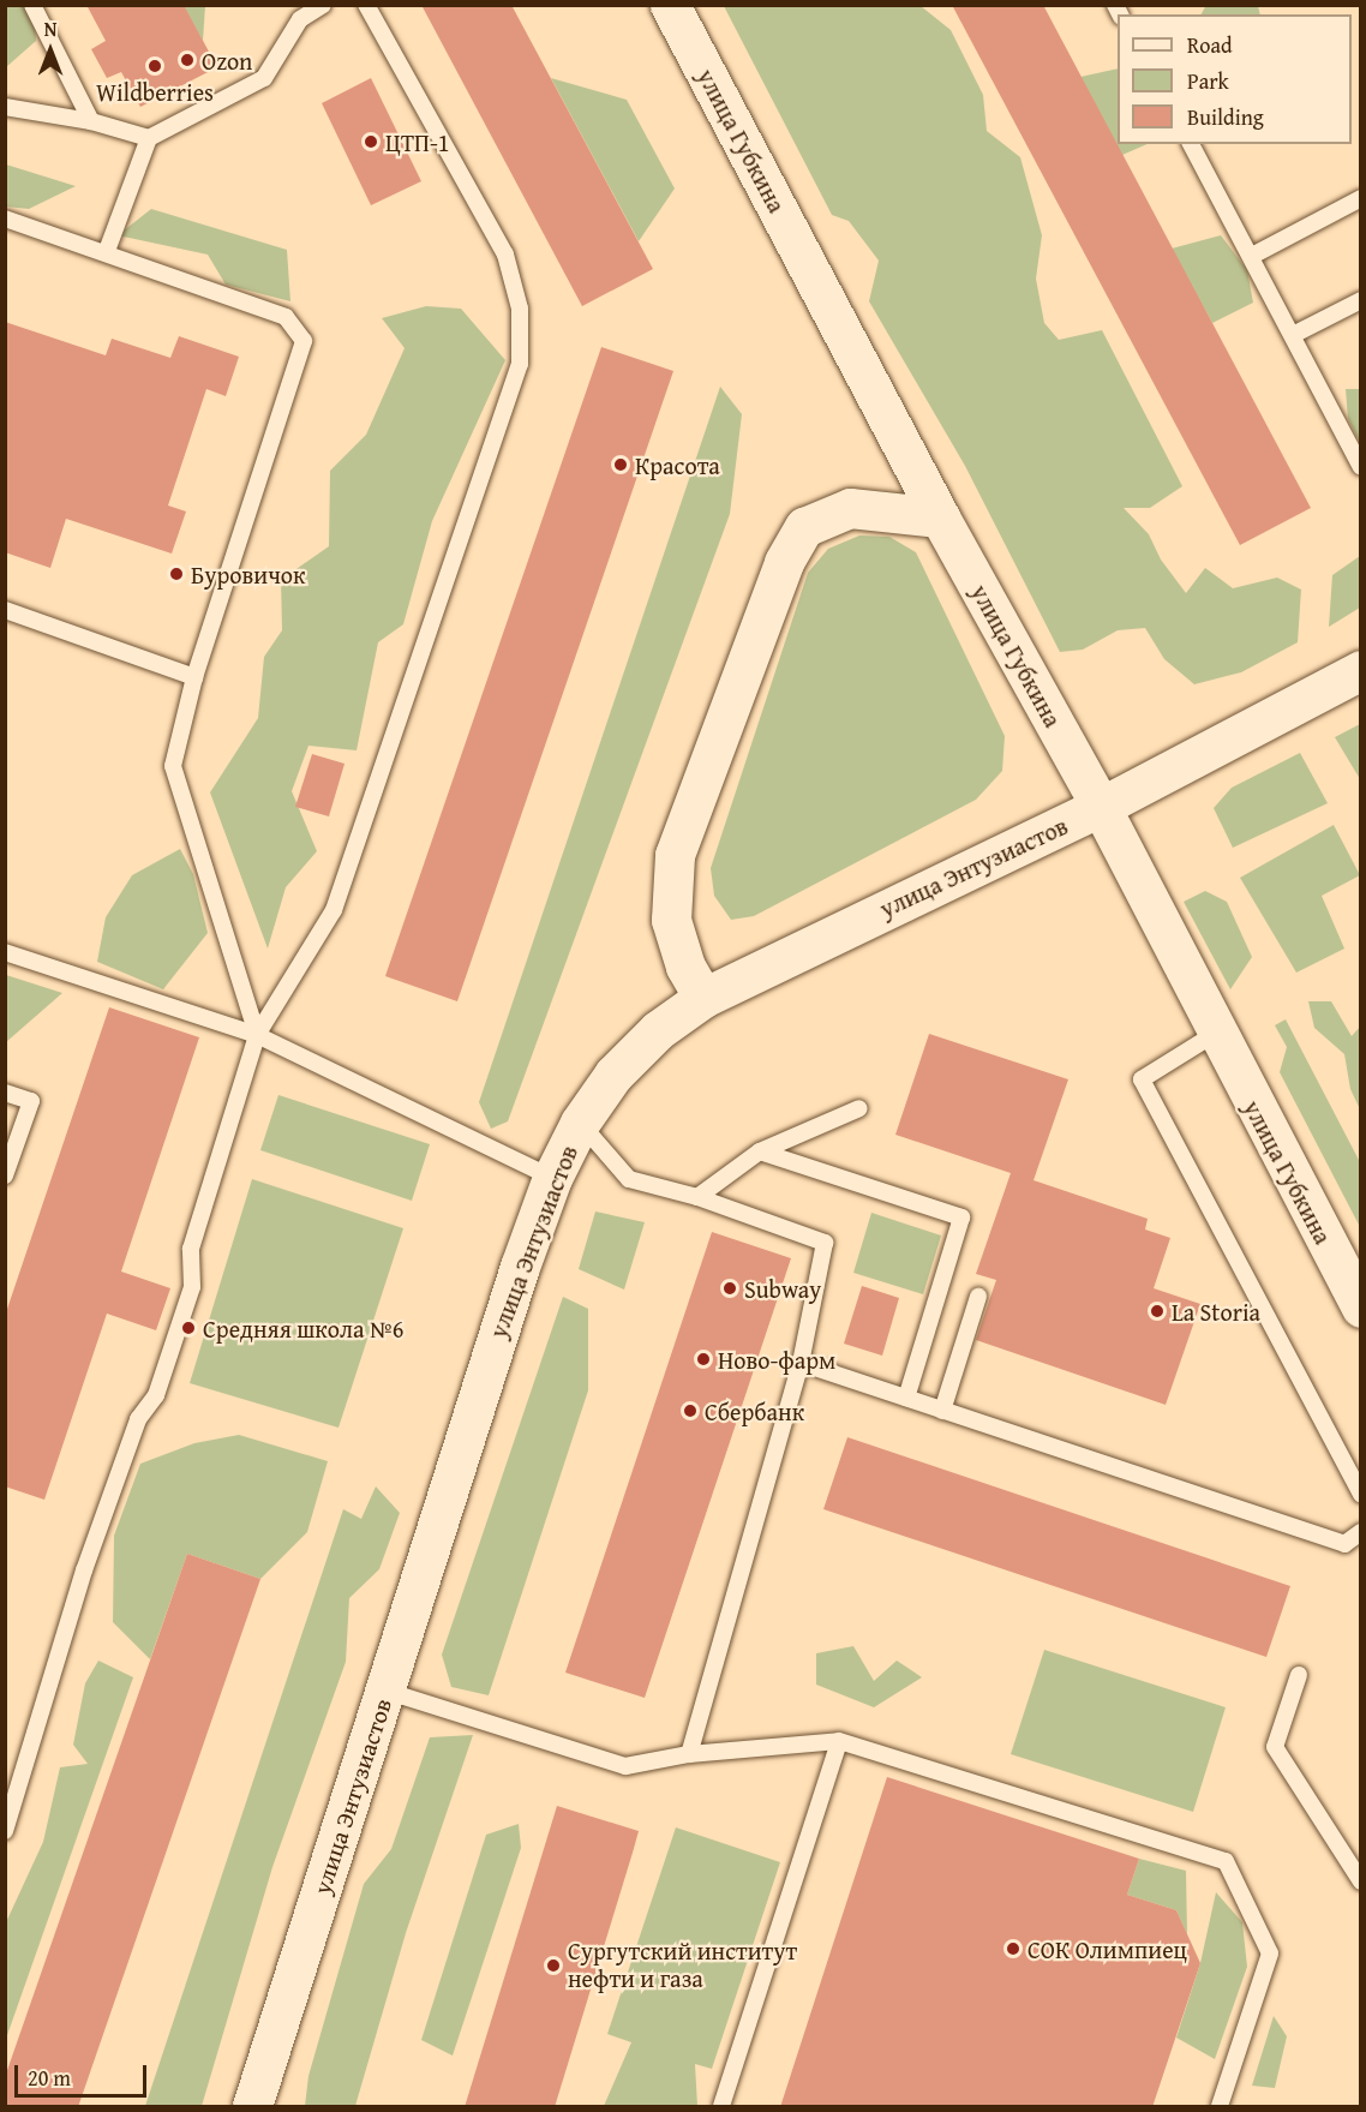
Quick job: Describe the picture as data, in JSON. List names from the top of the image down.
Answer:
{
  "streets": {
    "main road": ["улица Губкина", "улица Энтузиастов"]
  },
  "crossings": [
    ["улица Губкина", "улица Энтузиастов"]
  ],
  "places": [
    "Ozon",
    "Wildberries",
    "ЦТП-1",
    "Красота",
    "Буровичок",
    "Subway",
    "La Storia",
    "Средняя школа №6",
    "Ново-фарм",
    "Сбербанк",
    "СОК Олимпиец",
    "Сургутский институт нефти и газа"
  ],
  "legend": ["Road", "Park", "Building"],
  "scale_bar": "20 m",
  "north": "top"
}
